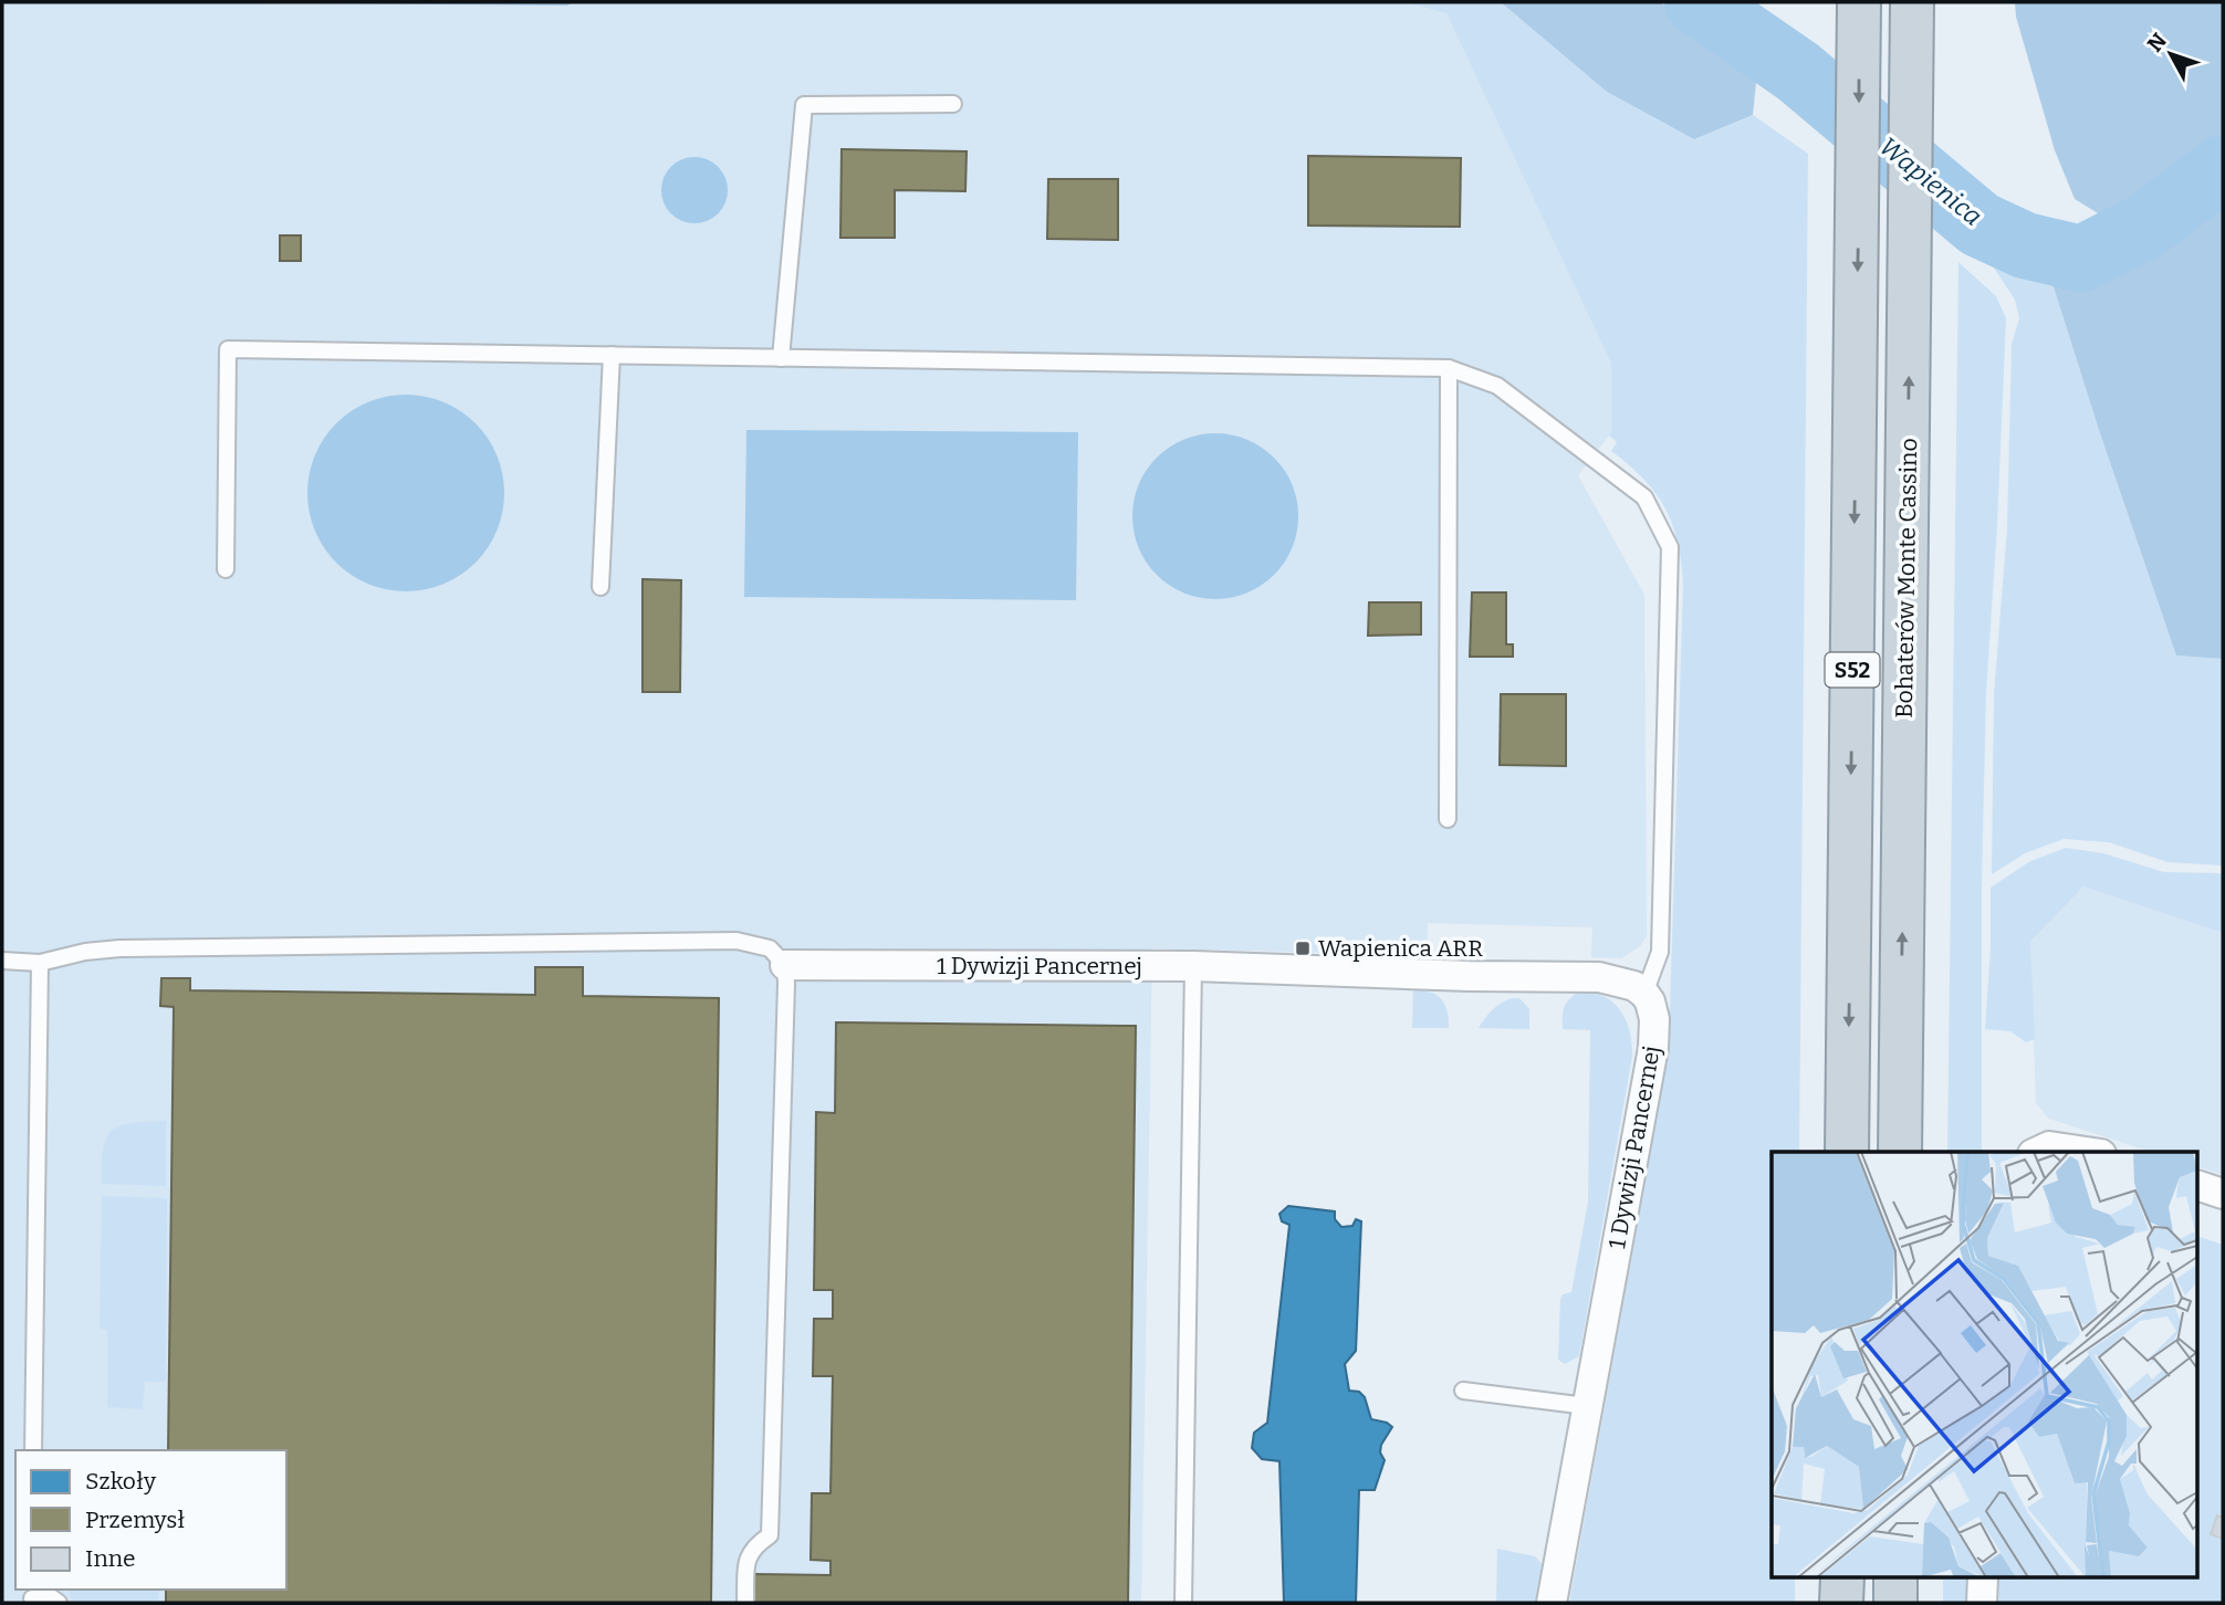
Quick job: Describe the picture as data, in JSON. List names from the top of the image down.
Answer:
{
  "streets": {
    "highway": ["Bohaterów Monte Cassino", "S52"],
    "street": ["1 Dywizji Pancernej"]
  },
  "water": ["Wapienica"],
  "places": {
    "transit": ["Wapienica ARR"]
  },
  "legend": ["Szkoły", "Przemysł", "Inne"],
  "north": "top left"
}
